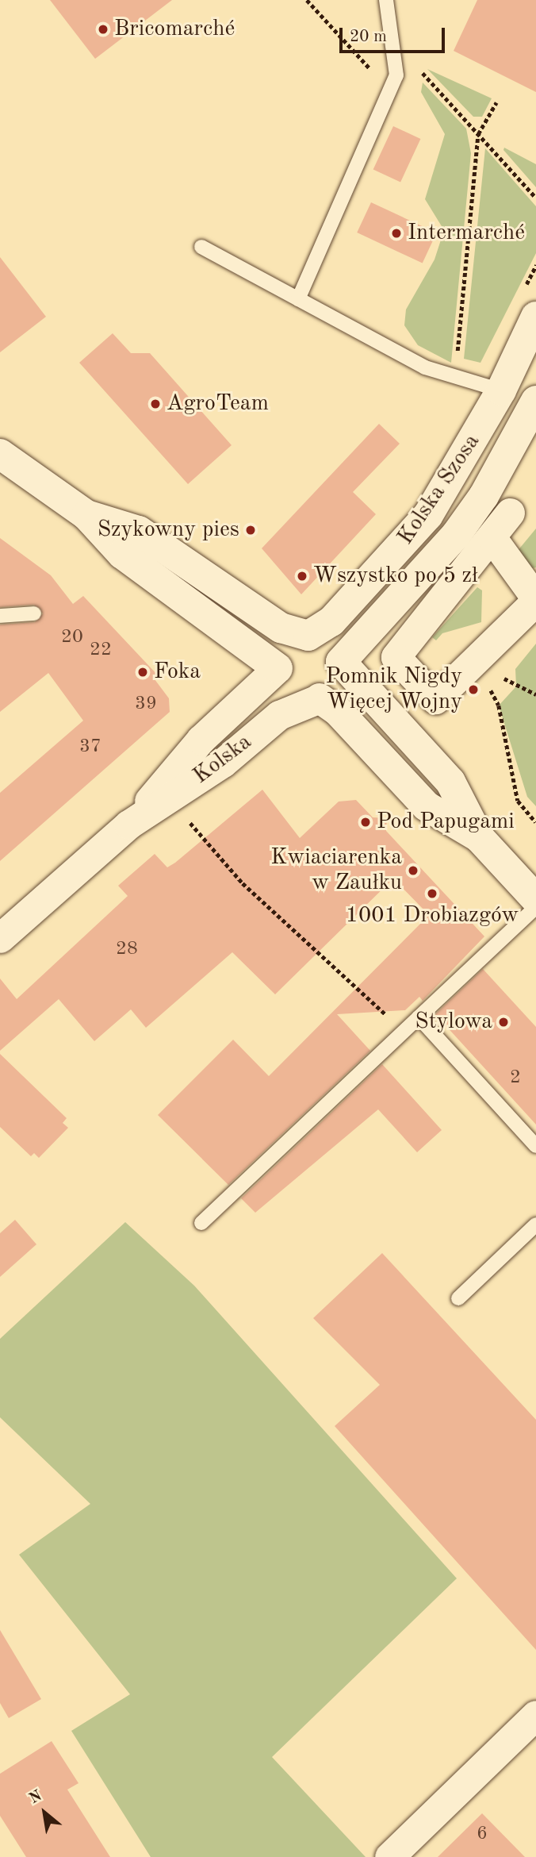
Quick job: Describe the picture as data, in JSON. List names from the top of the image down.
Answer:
{
  "streets": {
    "street": ["Kolska Szosa", "Kolska"]
  },
  "crossings": [
    ["Kolska Szosa", "Kolska"]
  ],
  "places": [
    "Bricomarché",
    "Intermarché",
    "AgroTeam",
    "Szykowny pies",
    "Wszystko po 5 zł",
    "Foka",
    "Pomnik Nigdy Więcej Wojny",
    "Pod Papugami",
    "Kwiaciarenka w Zaułku",
    "1001 Drobiazgów",
    "Stylowa"
  ],
  "house_numbers": [
    "20",
    "22",
    "39",
    "37",
    "28",
    "2",
    "6"
  ],
  "scale_bar": "20 m",
  "north": "top left"
}
